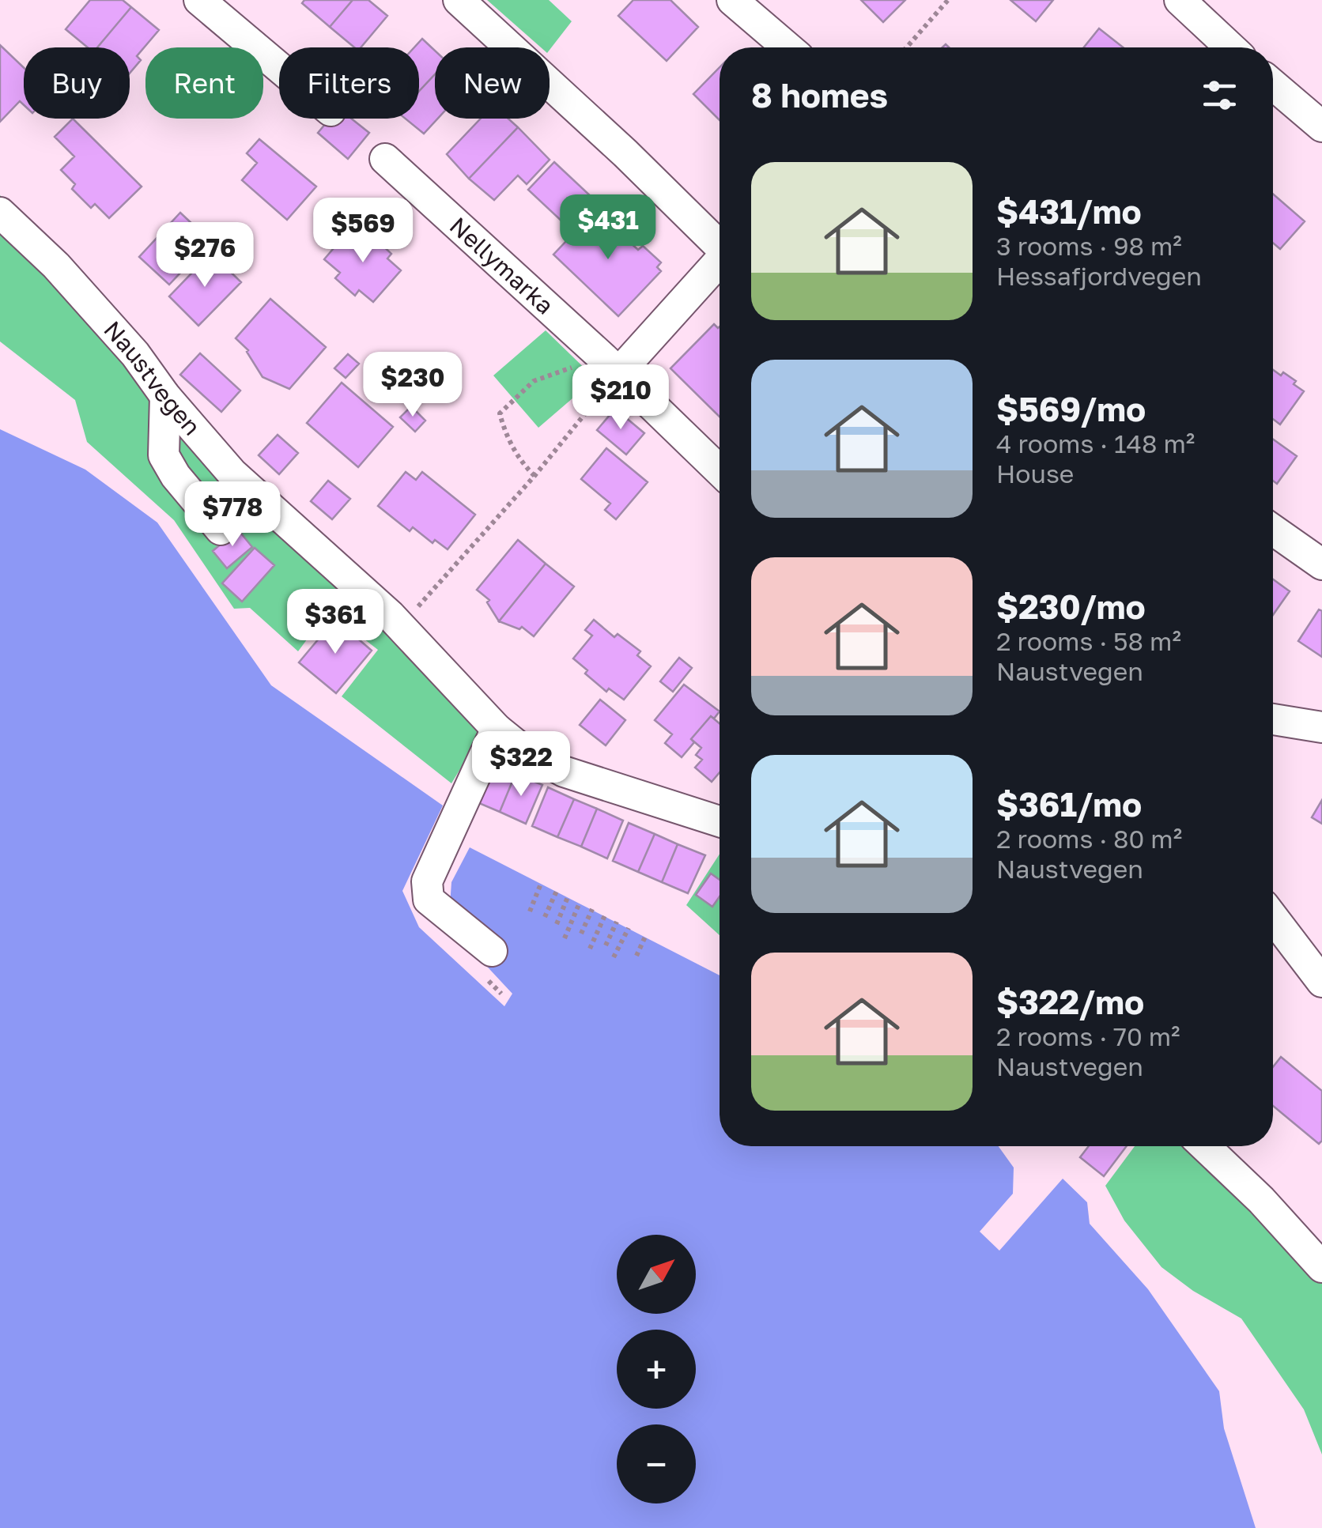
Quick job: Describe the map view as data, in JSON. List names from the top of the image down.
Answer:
{
  "streets": {
    "street": ["Nellymarka", "Naustvegen"]
  },
  "north": "top right",
  "page": {
    "chip": [
      "Buy",
      "Rent",
      "Filters",
      "New"
    ],
    "heading": "8 homes",
    "list": [
      {
        "name": "$431/mo",
        "note": "3 rooms · 98 m² · Hessafjordvegen"
      },
      {
        "name": "$569/mo",
        "note": "4 rooms · 148 m² · House"
      },
      {
        "name": "$230/mo",
        "note": "2 rooms · 58 m² · Naustvegen"
      },
      {
        "name": "$361/mo",
        "note": "2 rooms · 80 m² · Naustvegen"
      },
      {
        "name": "$322/mo",
        "note": "2 rooms · 70 m² · Naustvegen"
      }
    ],
    "price": [
      "$431",
      "$569",
      "$276",
      "$230",
      "$210",
      "$778",
      "$361",
      "$322"
    ],
    "map_buttons": ["+", "−"]
  }
}
